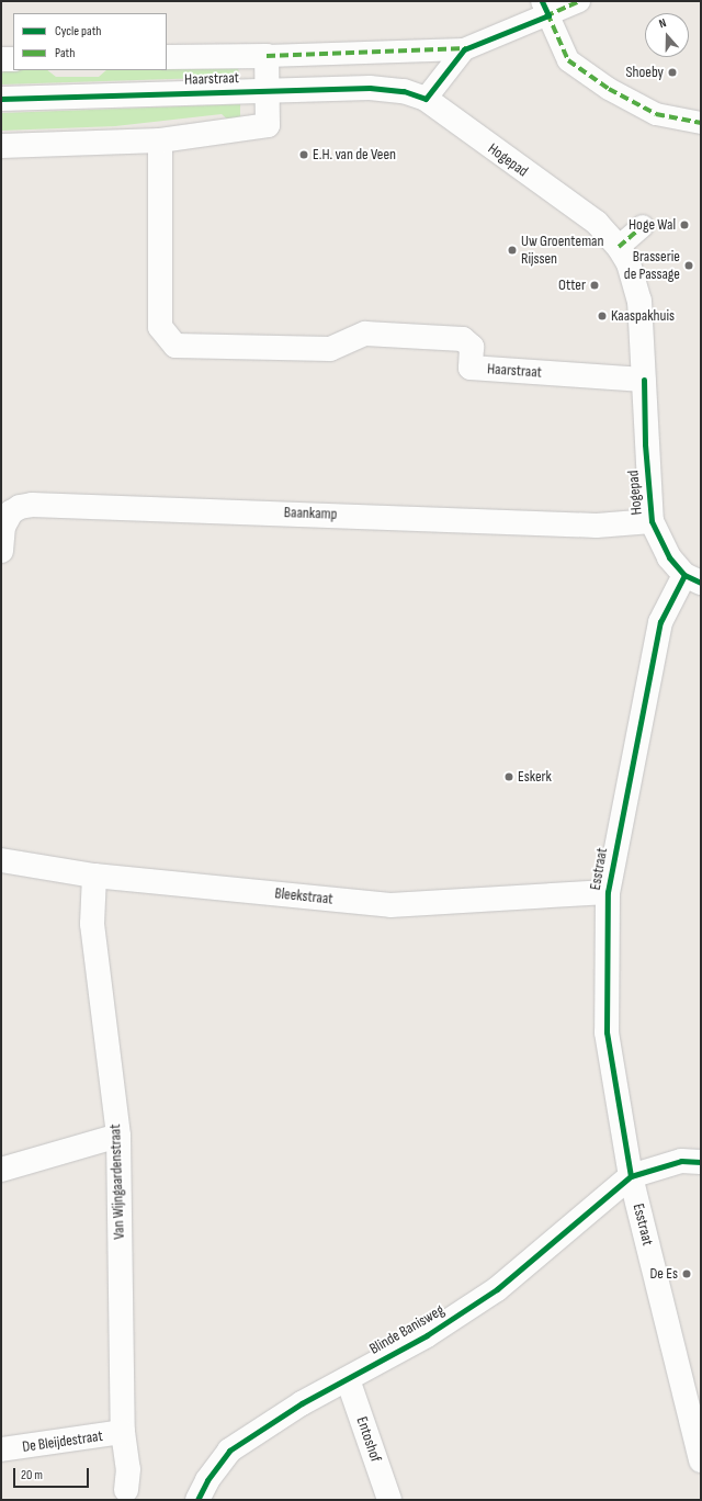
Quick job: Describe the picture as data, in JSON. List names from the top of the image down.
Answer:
{
  "streets": {
    "street": [
      "Haarstraat",
      "Hogepad",
      "Baankamp",
      "Esstraat",
      "Bleekstraat",
      "Van Wijngaardenstraat",
      "Blinde Banisweg",
      "Entoshof",
      "De Bleijdestraat"
    ]
  },
  "crossings": [
    ["Haarstraat", "Hogepad"],
    ["Hogepad", "Baankamp"],
    ["Hogepad", "Esstraat"],
    ["Esstraat", "Bleekstraat"],
    ["Esstraat", "Blinde Banisweg"],
    ["Bleekstraat", "Van Wijngaardenstraat"],
    ["Van Wijngaardenstraat", "De Bleijdestraat"],
    ["Blinde Banisweg", "Entoshof"]
  ],
  "places": [
    "Shoeby",
    "E.H. van de Veen",
    "Hoge Wal",
    "Uw Groenteman Rijssen",
    "Brasserie de Passage",
    "Otter",
    "Kaaspakhuis",
    "Eskerk",
    "De Es"
  ],
  "legend": ["Cycle path", "Path"],
  "scale_bar": "20 m",
  "north": "top"
}
